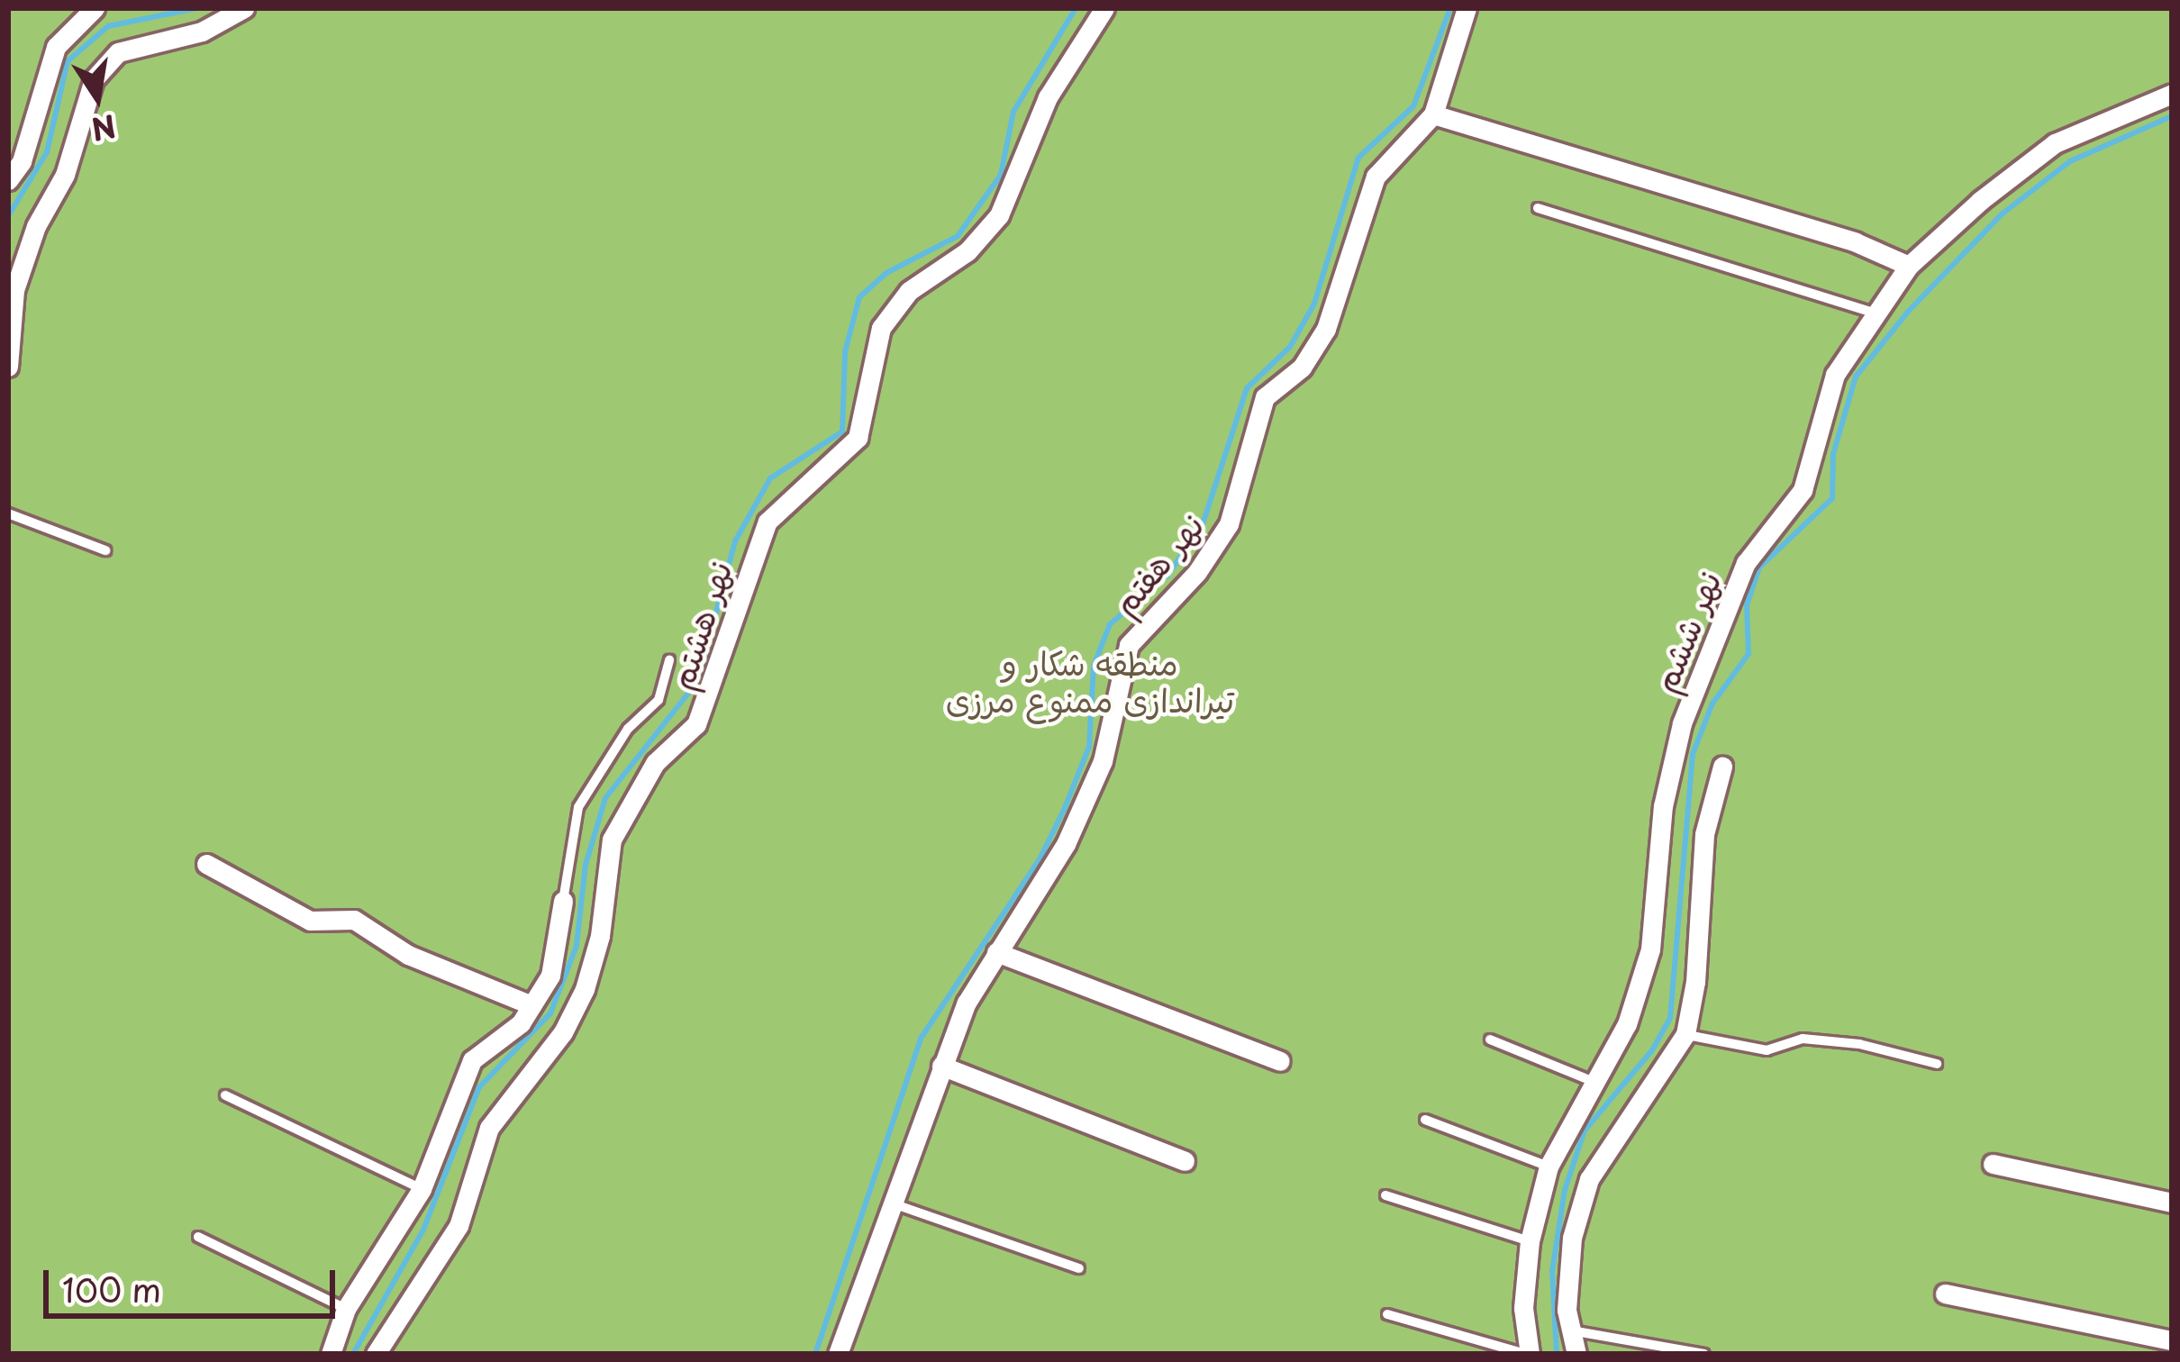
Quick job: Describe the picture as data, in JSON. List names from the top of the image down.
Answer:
{
  "streets": {
    "street": ["نهر هفتم", "نهر هشتم", "نهر ششم"]
  },
  "parks": ["منطقه شکار و تیراندازی ممنوع مرزی"],
  "scale_bar": "100 m",
  "north": "bottom"
}
